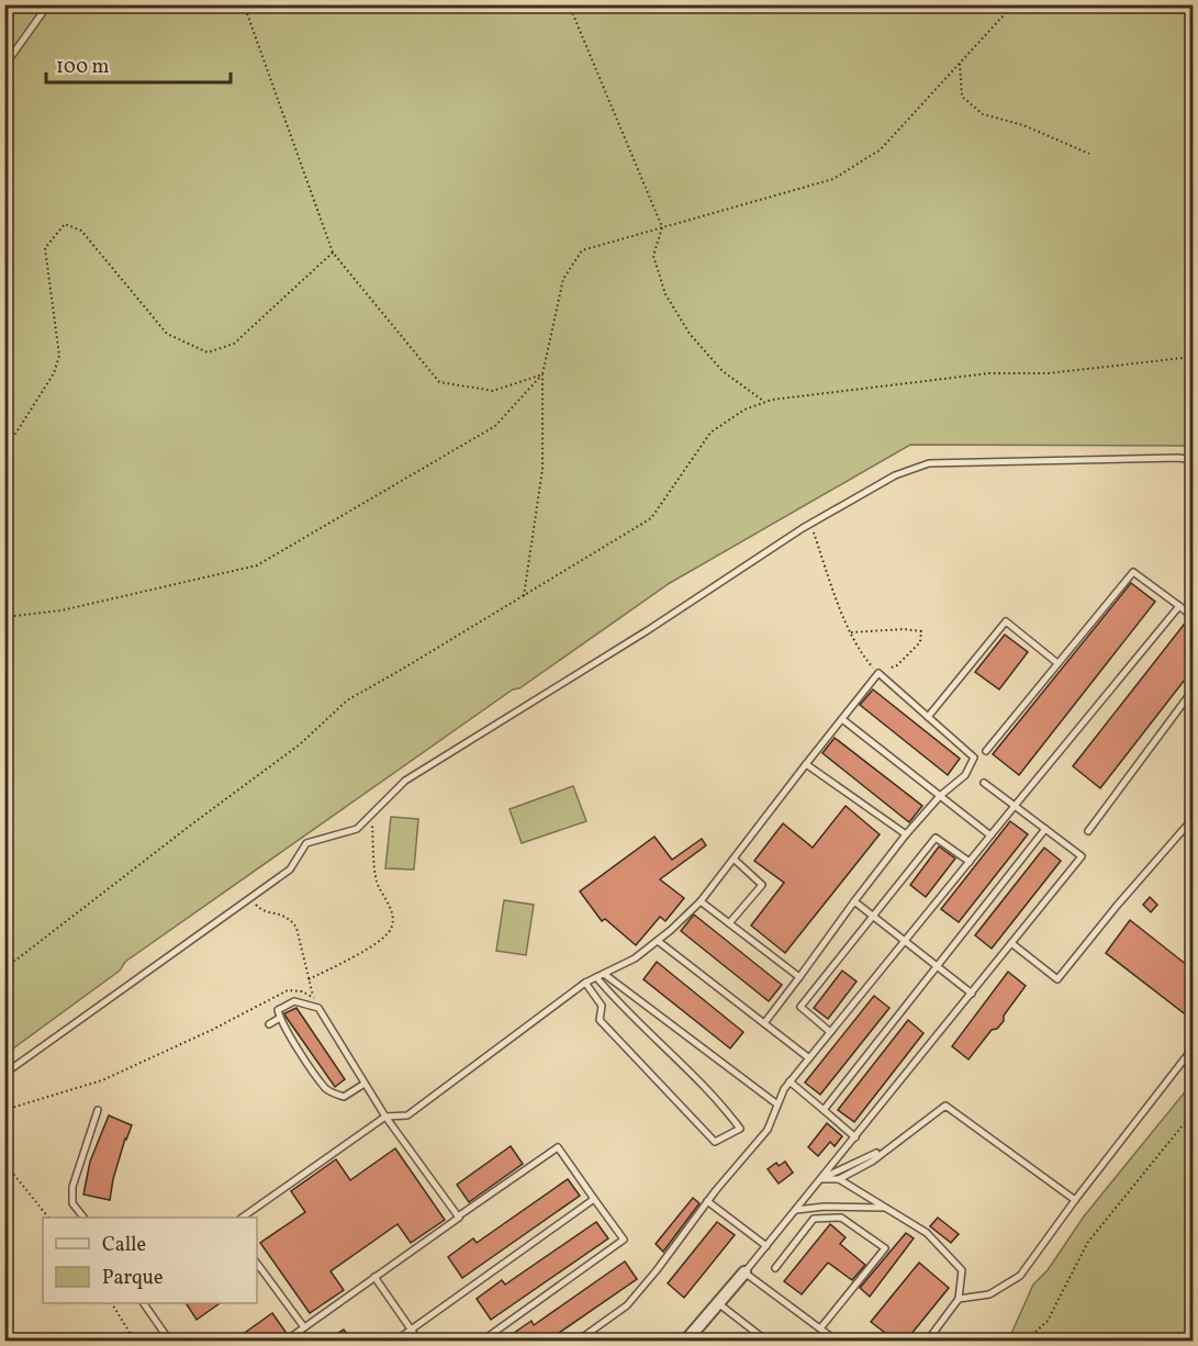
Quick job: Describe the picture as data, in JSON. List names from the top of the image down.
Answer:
{
  "legend": ["Calle", "Parque"],
  "scale_bar": "100 m"
}
